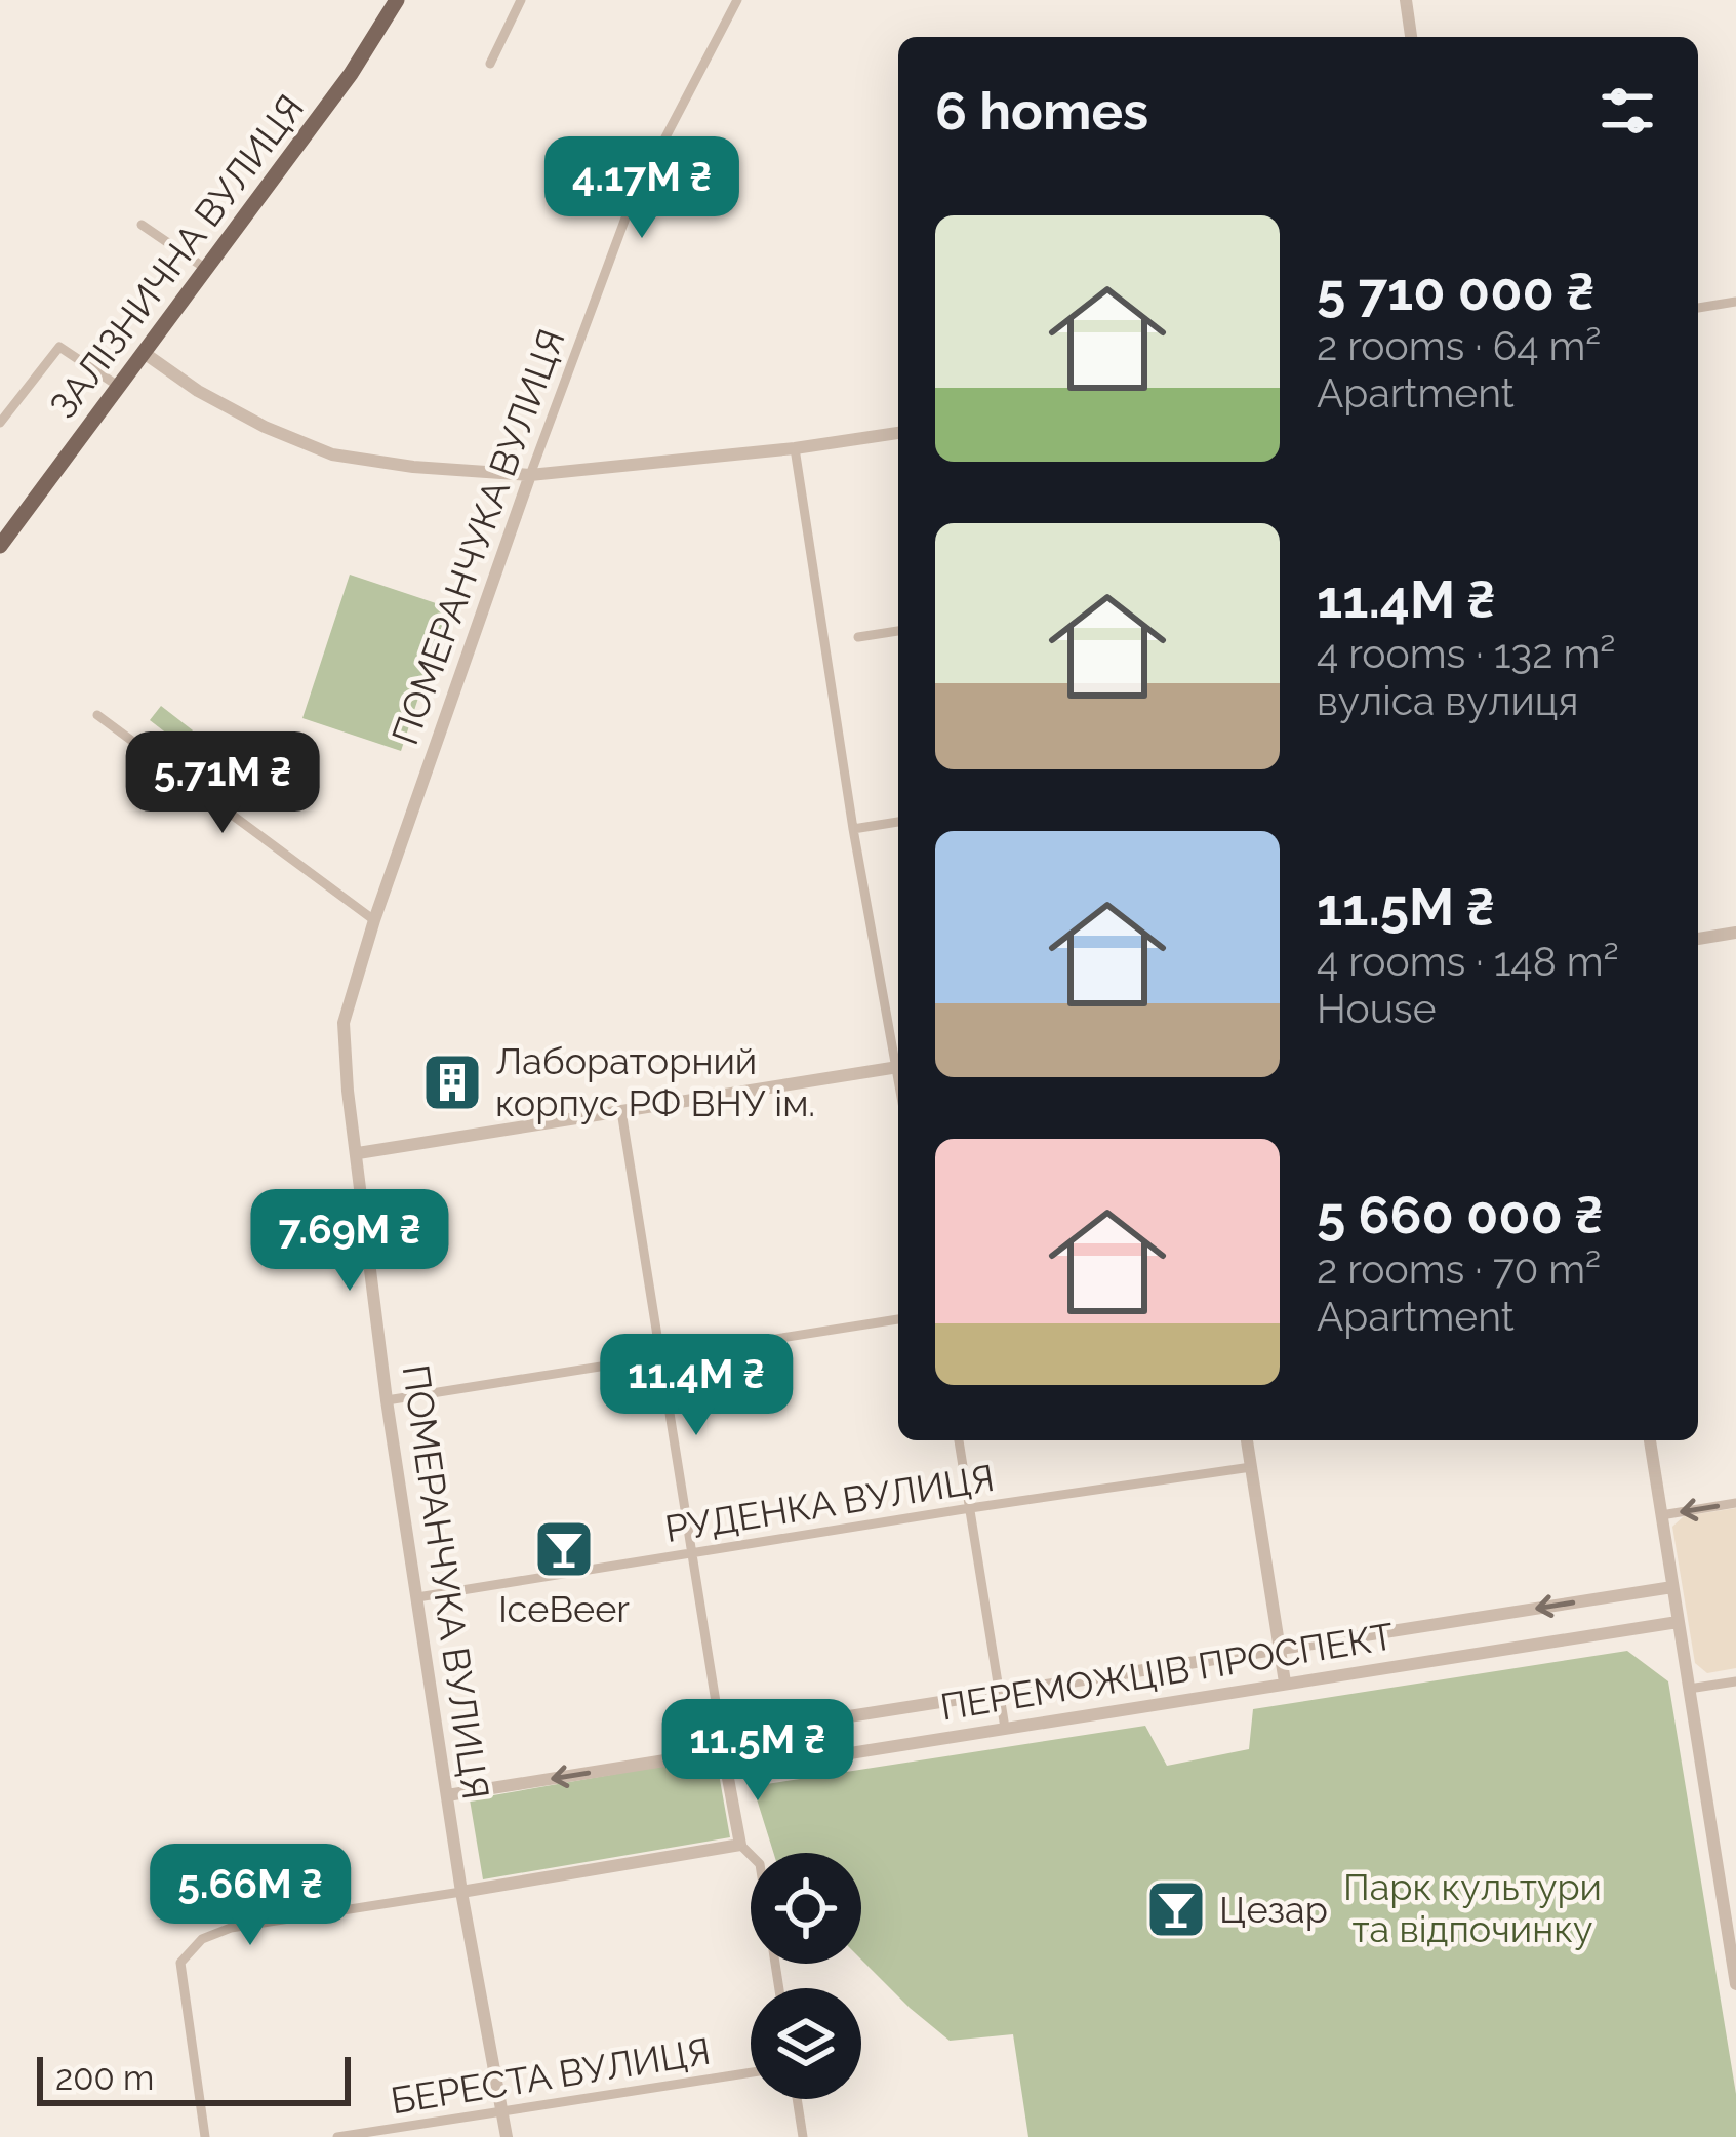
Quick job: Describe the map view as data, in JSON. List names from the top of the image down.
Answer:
{
  "streets": {
    "main road": ["ЗАЛІЗНИЧНА ВУЛИЦЯ"],
    "street": [
      "ПОМЕРАНЧУКА ВУЛИЦЯ",
      "РУДЕНКА ВУЛИЦЯ",
      "ПЕРЕМОЖЦІВ ПРОСПЕКТ",
      "БЕРЕСТА ВУЛИЦЯ"
    ]
  },
  "crossings": [
    ["ПОМЕРАНЧУКА ВУЛИЦЯ", "РУДЕНКА ВУЛИЦЯ"],
    ["ПОМЕРАНЧУКА ВУЛИЦЯ", "ПЕРЕМОЖЦІВ ПРОСПЕКТ"],
    ["ПОМЕРАНЧУКА ВУЛИЦЯ", "БЕРЕСТА ВУЛИЦЯ"]
  ],
  "parks": ["Парк культури та відпочинку"],
  "places": {
    "building": ["Лабораторний корпус РФ ВНУ ім."],
    "bar": ["IceBeer", "Цезар"]
  },
  "scale_bar": "200 m",
  "page": {
    "heading": "6 homes",
    "price": [
      "4.17M ₴",
      "5.71M ₴",
      "7.69M ₴",
      "11.4M ₴",
      "11.5M ₴",
      "5.66M ₴"
    ],
    "list": [
      {
        "name": "5 710 000 ₴",
        "note": "2 rooms · 64 m² · Apartment"
      },
      {
        "name": "11.4M ₴",
        "note": "4 rooms · 132 m² · вуліса вулиця"
      },
      {
        "name": "11.5M ₴",
        "note": "4 rooms · 148 m² · House"
      },
      {
        "name": "5 660 000 ₴",
        "note": "2 rooms · 70 m² · Apartment"
      }
    ],
    "scale": "200 m"
  }
}
